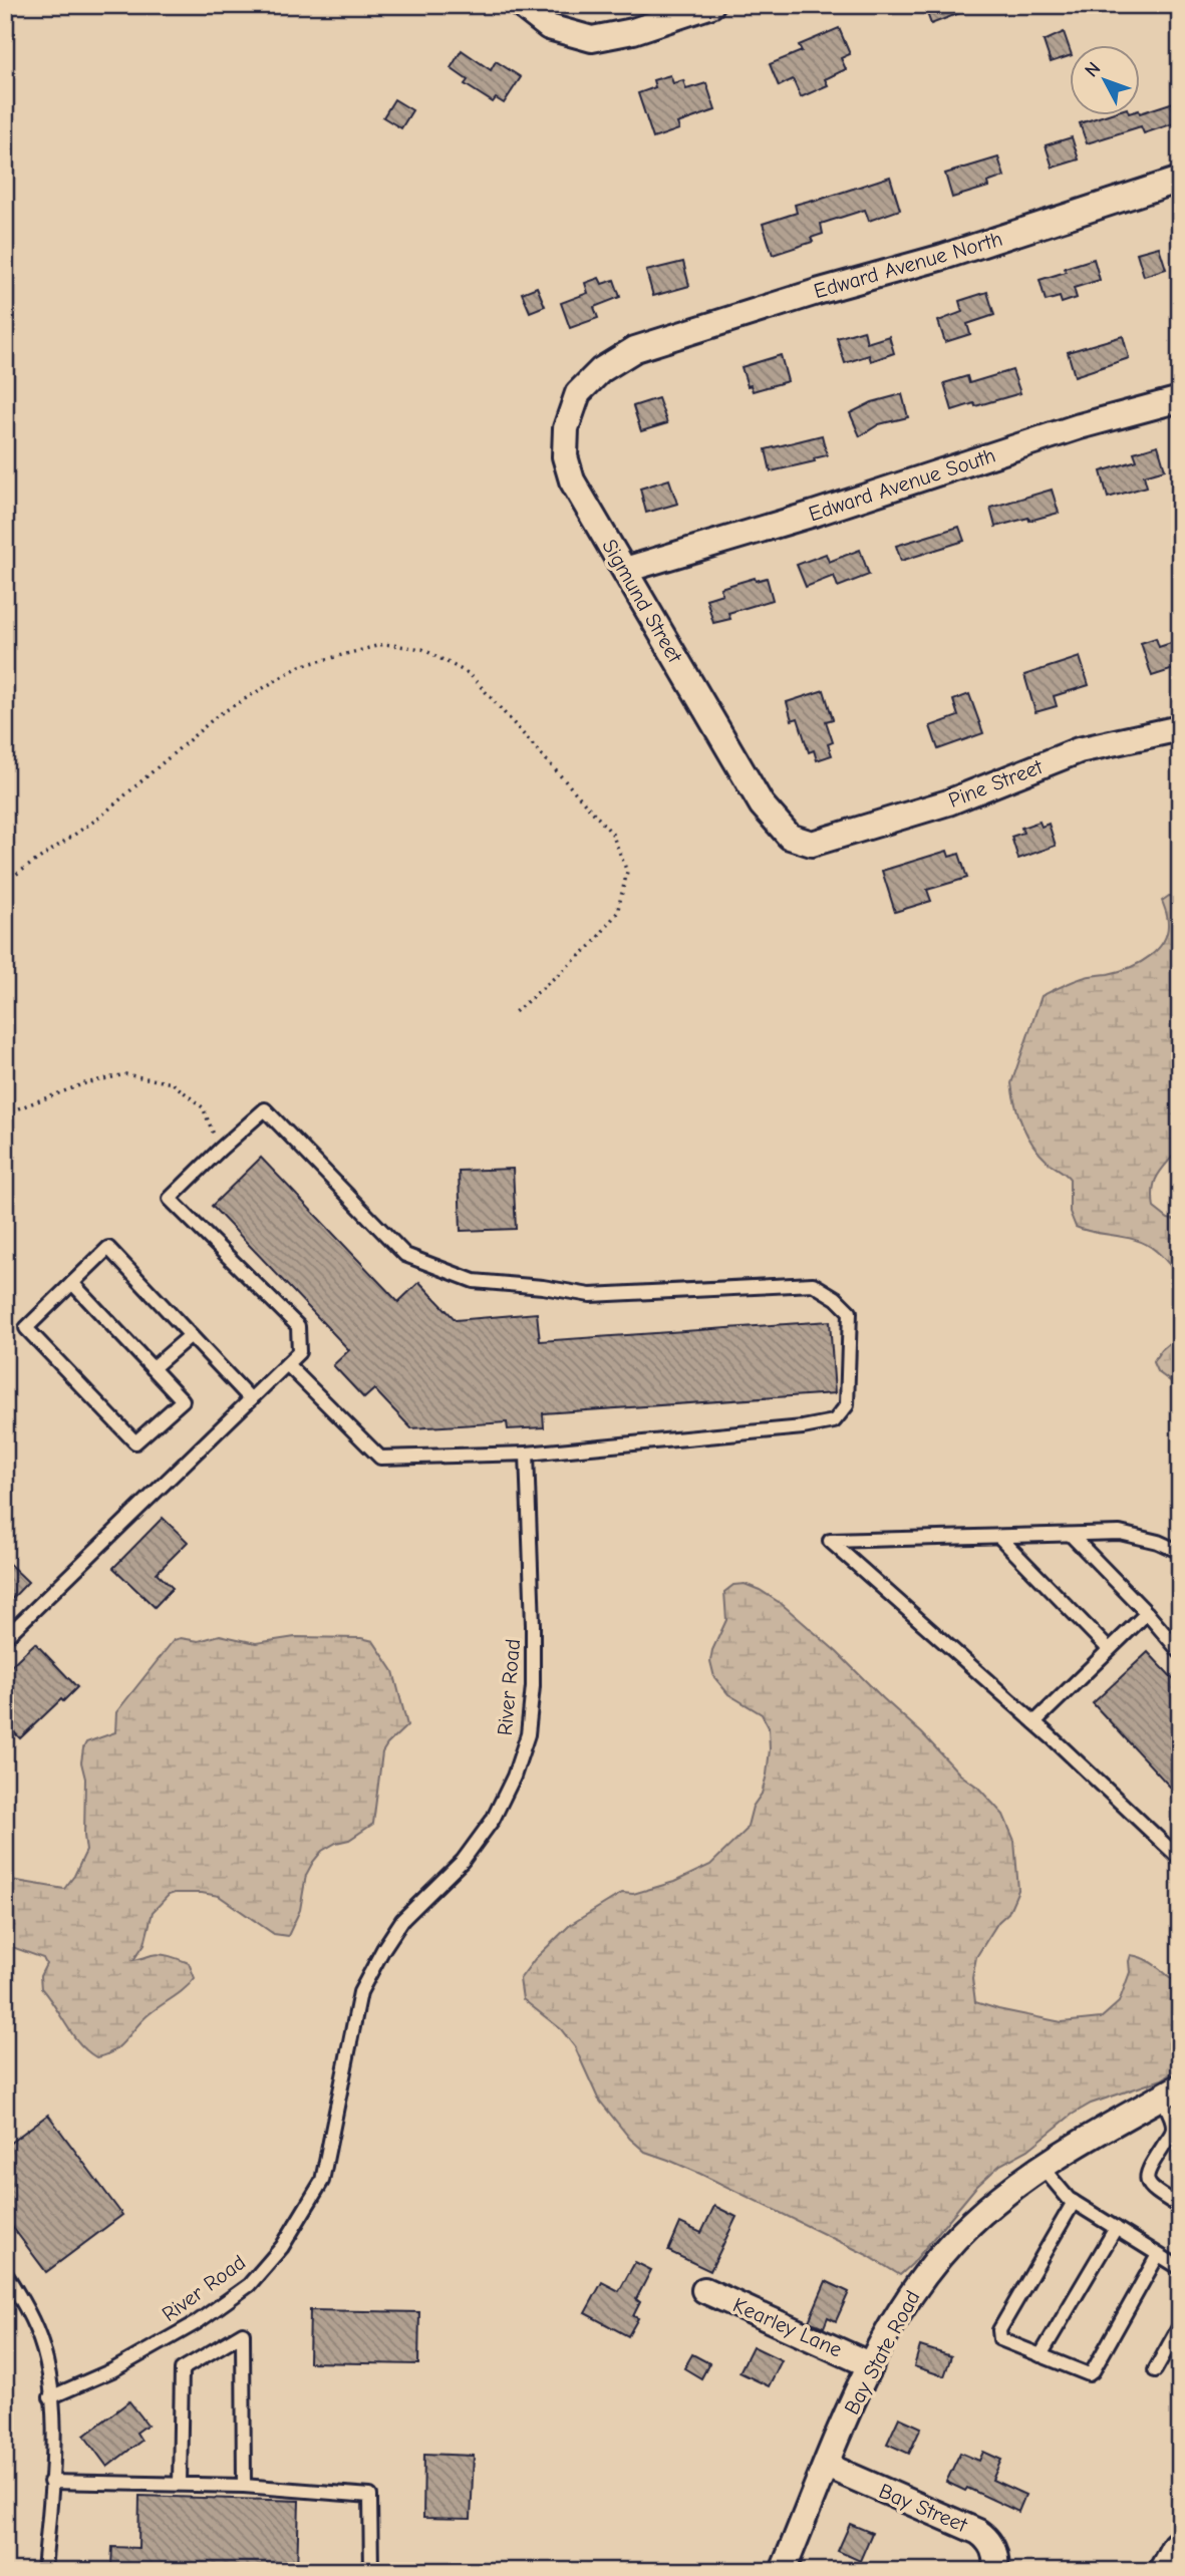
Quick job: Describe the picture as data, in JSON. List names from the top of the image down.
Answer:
{
  "streets": {
    "street": [
      "Edward Avenue North",
      "Edward Avenue South",
      "Sigmund Street",
      "Pine Street",
      "Kearley Lane",
      "Bay State Road",
      "Bay Street"
    ],
    "lane": ["River Road"]
  },
  "crossings": [
    ["Edward Avenue North", "Sigmund Street"],
    ["Edward Avenue South", "Sigmund Street"],
    ["Sigmund Street", "Pine Street"],
    ["Kearley Lane", "Bay State Road"],
    ["Bay State Road", "Bay Street"]
  ],
  "north": "top left"
}
